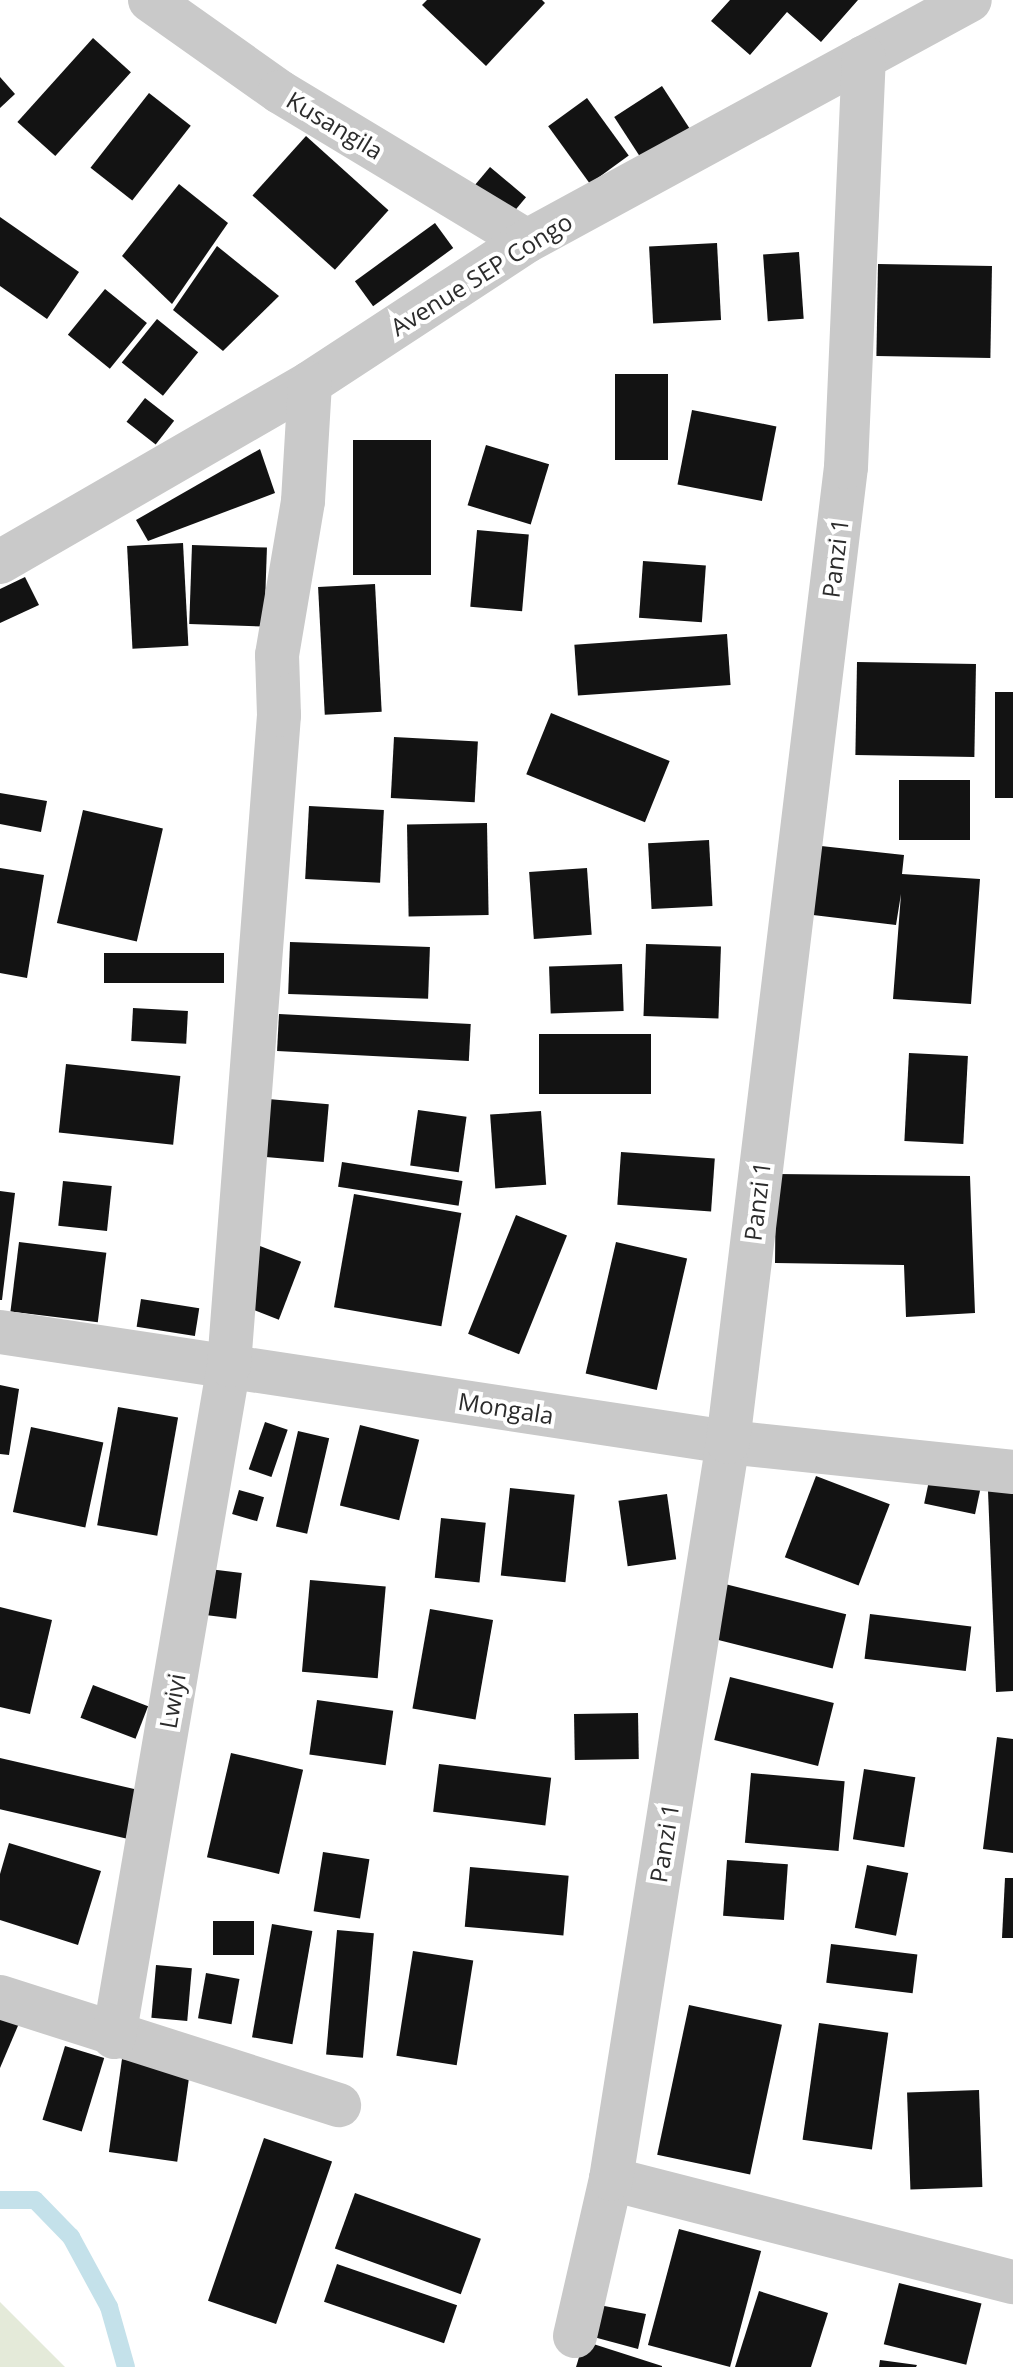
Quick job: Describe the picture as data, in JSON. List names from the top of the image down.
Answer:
{
  "streets": {
    "street": [
      "Kusangila",
      "Avenue SEP Congo",
      "Panzi 1",
      "Mongala",
      "Lwiyi"
    ]
  },
  "crossings": [
    ["Kusangila", "Avenue SEP Congo"],
    ["Avenue SEP Congo", "Panzi 1"],
    ["Avenue SEP Congo", "Lwiyi"],
    ["Panzi 1", "Mongala"],
    ["Mongala", "Lwiyi"]
  ]
}
